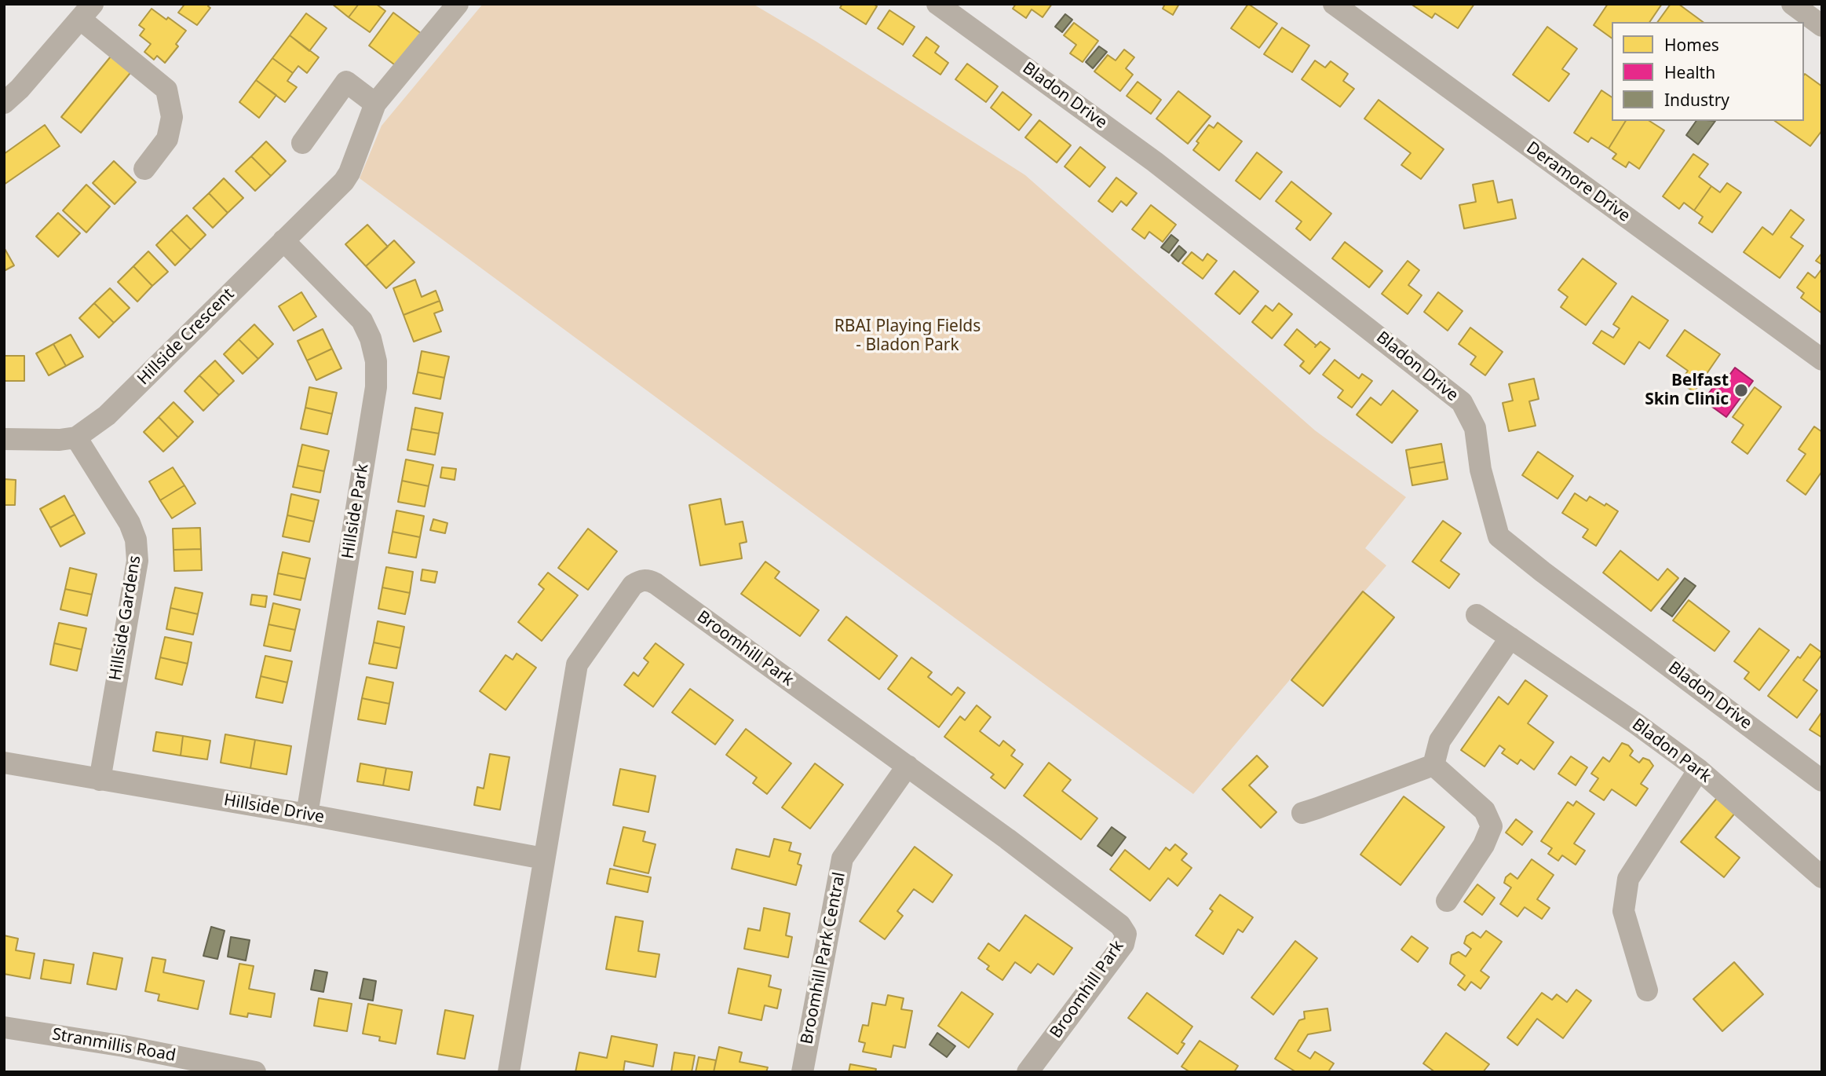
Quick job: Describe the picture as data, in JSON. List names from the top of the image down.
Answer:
{
  "streets": {
    "street": [
      "Bladon Drive",
      "Deramore Drive",
      "Hillside Crescent",
      "Hillside Park",
      "Hillside Gardens",
      "Broomhill Park",
      "Bladon Park",
      "Hillside Drive",
      "Broomhill Park Central",
      "Stranmillis Road"
    ]
  },
  "crossings": [
    ["Hillside Crescent", "Hillside Park"],
    ["Hillside Crescent", "Hillside Gardens"],
    ["Hillside Park", "Hillside Drive"],
    ["Hillside Gardens", "Hillside Drive"],
    ["Broomhill Park", "Hillside Drive"],
    ["Broomhill Park", "Broomhill Park Central"]
  ],
  "parks": ["RBAI Playing Fields - Bladon Park"],
  "places": ["Belfast Skin Clinic"],
  "legend": ["Homes", "Health", "Industry"]
}
